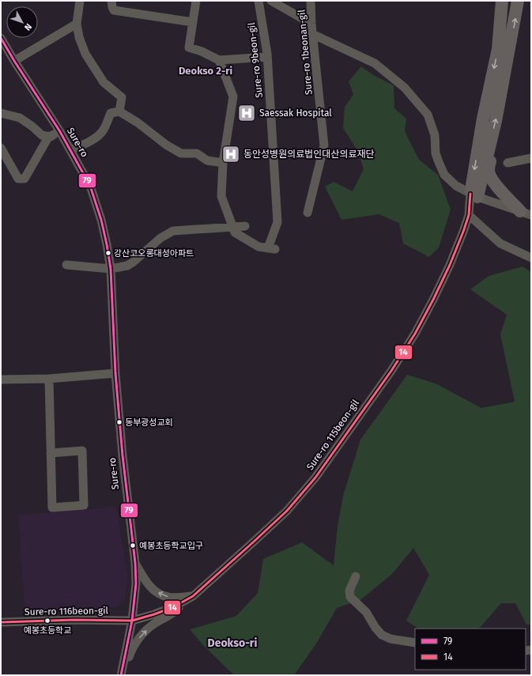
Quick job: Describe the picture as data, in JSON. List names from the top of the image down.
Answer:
{
  "streets": {
    "street": [
      "Sure-ro 1beonan-gil",
      "Sure-ro 9beon-gil",
      "Sure-ro",
      "Sure-ro 115beon-gil",
      "Sure-ro 116beon-gil"
    ]
  },
  "crossings": [
    ["Sure-ro", "Sure-ro 115beon-gil"],
    ["Sure-ro", "Sure-ro 116beon-gil"],
    ["Sure-ro 115beon-gil", "Sure-ro 116beon-gil"]
  ],
  "districts": ["Deokso 2-ri", "Deokso-ri"],
  "places": {
    "hospital": ["Saessak Hospital", "동안성병원의료법인대산의료재단"],
    "other": [
      "강산코오롱대성아파트",
      "동부광성교회",
      "예봉초등학교입구",
      "예봉초등학교"
    ]
  },
  "lines": ["transit line 79", "transit line 14"],
  "legend": ["79", "14"],
  "north": "bottom right"
}
